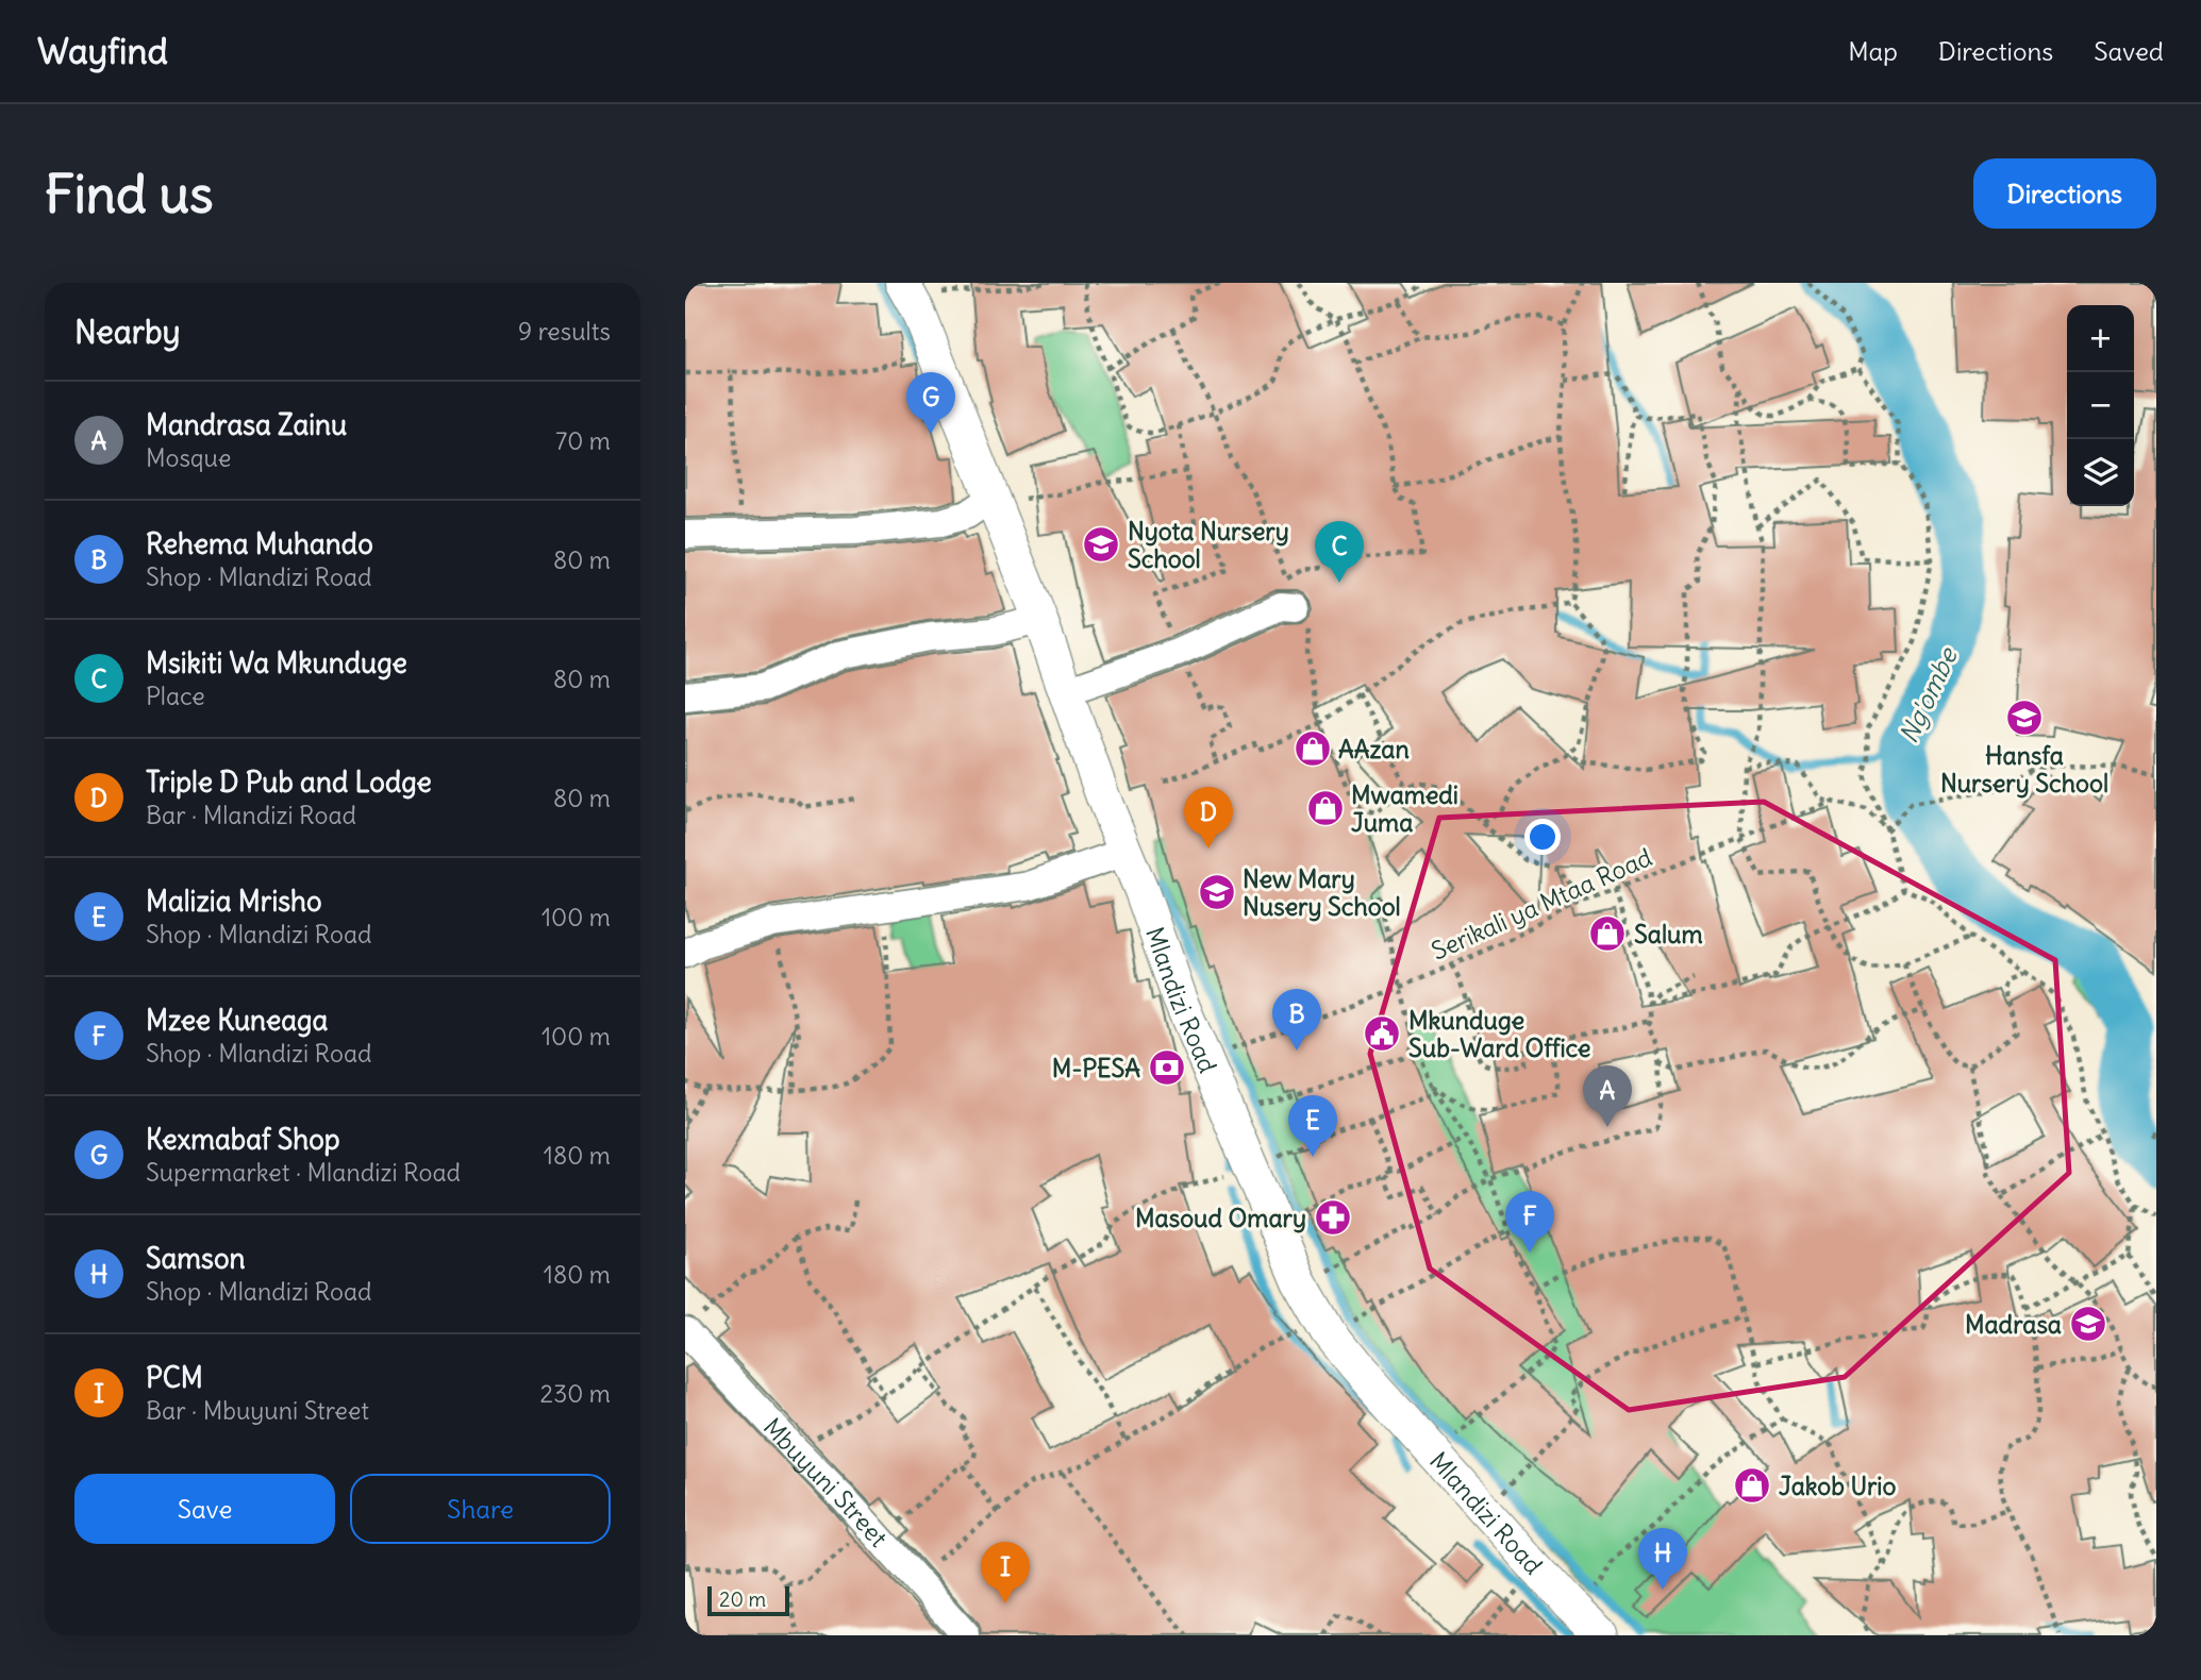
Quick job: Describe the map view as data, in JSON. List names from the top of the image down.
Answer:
{
  "streets": {
    "street": ["Mlandizi Road", "Mbuyuni Street"],
    "path": ["Serikali ya Mtaa Road"]
  },
  "crossings": [
    ["Serikali ya Mtaa Road", "Mlandizi Road"]
  ],
  "water": ["Ng'ombe"],
  "places": {
    "school or university": [
      "Nyota Nursery School",
      "Hansfa Nursery School",
      "New Mary Nusery School",
      "Madrasa"
    ],
    "shop": [
      "AAzan",
      "Mwamedi Juma",
      "Salum",
      "Jakob Urio"
    ],
    "public building": ["Mkunduge Sub-Ward Office"],
    "bank": ["M-PESA"],
    "pharmacy": ["Masoud Omary"]
  },
  "scale_bar": "20 m",
  "page": {
    "header": "Wayfind",
    "nav": ["Map", "Directions", "Saved"],
    "buttons": [
      "Directions",
      ["Save", "Share"]
    ],
    "title": "Find us",
    "heading": ["Nearby", "9 results"],
    "map_buttons": ["+", "−"],
    "pins": [
      "G",
      "C",
      "D",
      "B",
      "A",
      "E",
      "F",
      "H",
      "I"
    ],
    "list": [
      {
        "mark": "A",
        "name": "Mandrasa Zainu",
        "note": "Mosque",
        "value": "70 m"
      },
      {
        "mark": "B",
        "name": "Rehema Muhando",
        "note": "Shop · Mlandizi Road",
        "value": "80 m"
      },
      {
        "mark": "C",
        "name": "Msikiti Wa Mkunduge",
        "note": "Place",
        "value": "80 m"
      },
      {
        "mark": "D",
        "name": "Triple D Pub and Lodge",
        "note": "Bar · Mlandizi Road",
        "value": "80 m"
      },
      {
        "mark": "E",
        "name": "Malizia Mrisho",
        "note": "Shop · Mlandizi Road",
        "value": "100 m"
      },
      {
        "mark": "F",
        "name": "Mzee Kuneaga",
        "note": "Shop · Mlandizi Road",
        "value": "100 m"
      },
      {
        "mark": "G",
        "name": "Kexmabaf Shop",
        "note": "Supermarket · Mlandizi Road",
        "value": "180 m"
      },
      {
        "mark": "H",
        "name": "Samson",
        "note": "Shop · Mlandizi Road",
        "value": "180 m"
      },
      {
        "mark": "I",
        "name": "PCM",
        "note": "Bar · Mbuyuni Street",
        "value": "230 m"
      }
    ],
    "scale": "20 m"
  }
}
